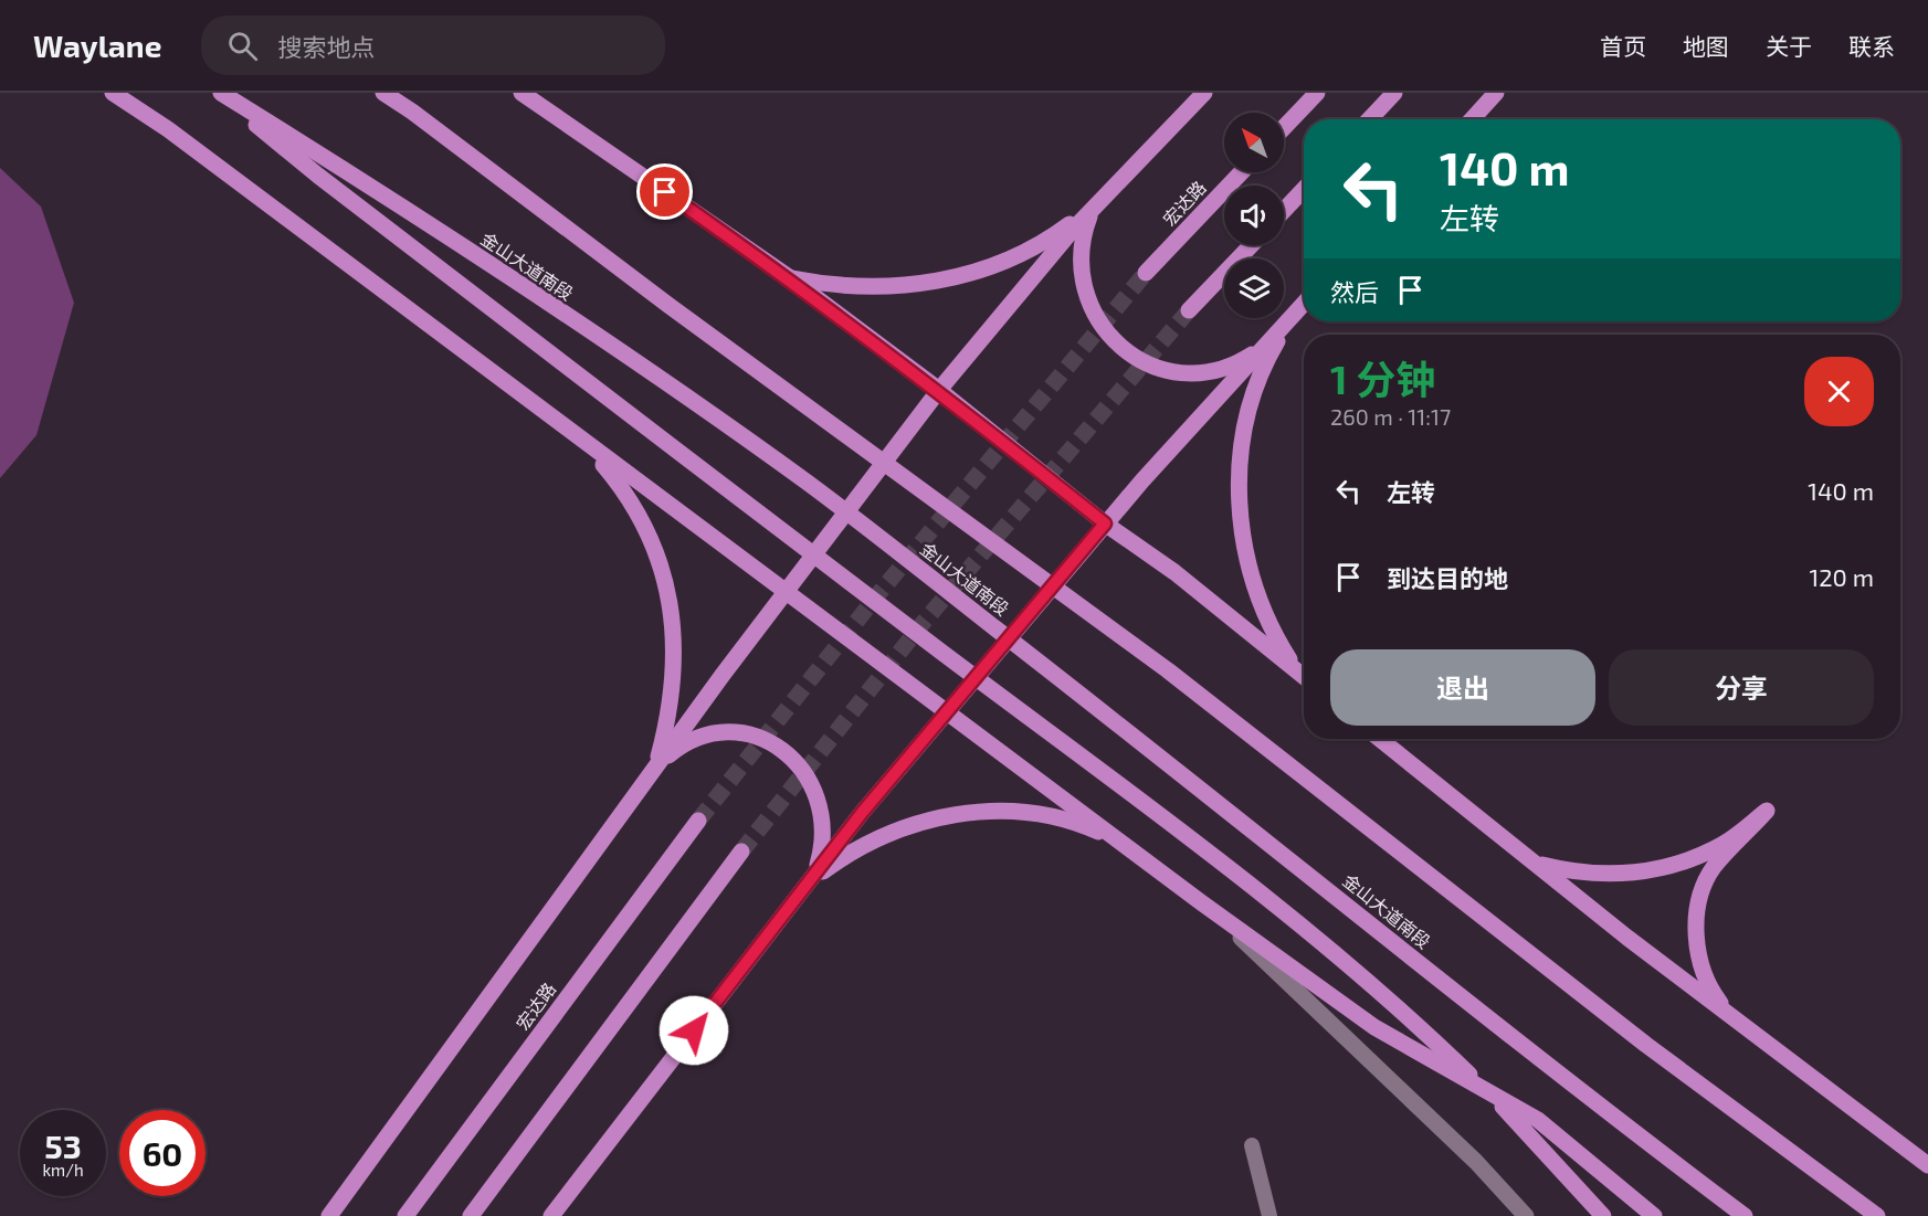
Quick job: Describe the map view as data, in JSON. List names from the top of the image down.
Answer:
{
  "streets": {
    "main road": ["宏达路", "金山大道南段"]
  },
  "north": "top left",
  "page": {
    "header": "Waylane",
    "search": "搜索地点",
    "nav": [
      "首页",
      "地图",
      "关于",
      "联系"
    ],
    "turn": ["140 m", "左转"],
    "then": "然后",
    "heading": ["1 分钟", "260 m · 11:17"],
    "list": [
      {
        "name": "左转",
        "value": "140 m"
      },
      {
        "name": "到达目的地",
        "value": "120 m"
      }
    ],
    "buttons": ["退出", "分享"],
    "speed": "53 km/h",
    "limit": "60"
  }
}
